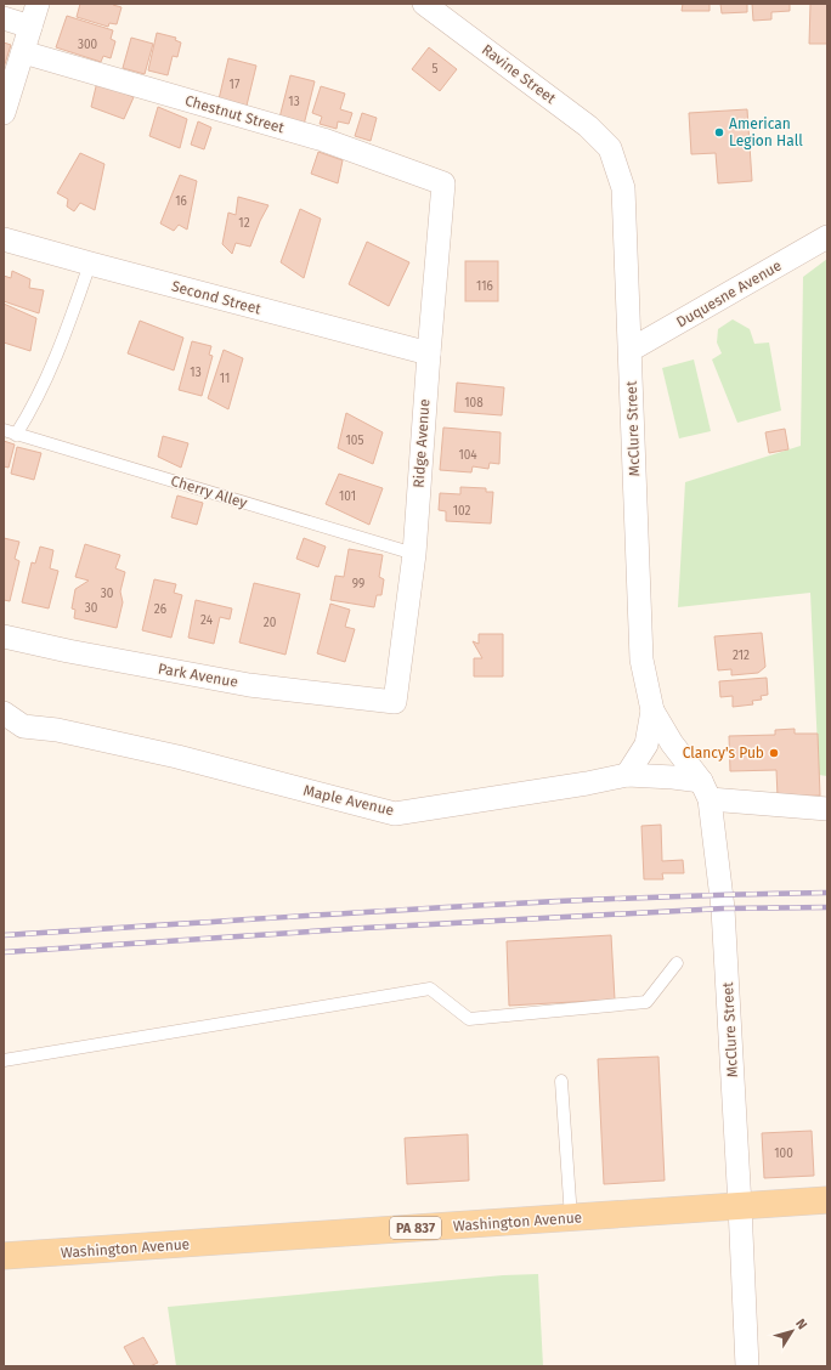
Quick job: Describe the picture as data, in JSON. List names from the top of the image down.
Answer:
{
  "streets": {
    "main road": ["Washington Avenue", "PA 837"],
    "street": [
      "Ravine Street",
      "Chestnut Street",
      "Duquesne Avenue",
      "Second Street",
      "McClure Street",
      "Ridge Avenue",
      "Park Avenue",
      "Maple Avenue"
    ],
    "lane": ["Cherry Alley"]
  },
  "crossings": [
    ["Ravine Street", "McClure Street"],
    ["Chestnut Street", "Ridge Avenue"],
    ["Duquesne Avenue", "McClure Street"],
    ["Second Street", "Ridge Avenue"],
    ["McClure Street", "Maple Avenue"],
    ["McClure Street", "Washington Avenue"],
    ["Ridge Avenue", "Cherry Alley"],
    ["Ridge Avenue", "Park Avenue"]
  ],
  "places": ["American Legion Hall", "Clancy's Pub"],
  "house_numbers": [
    "300",
    "5",
    "17",
    "13",
    "16",
    "12",
    "116",
    "13",
    "11",
    "108",
    "105",
    "104",
    "101",
    "102",
    "99",
    "30",
    "30",
    "26",
    "24",
    "20",
    "212",
    "100"
  ],
  "north": "top right"
}
